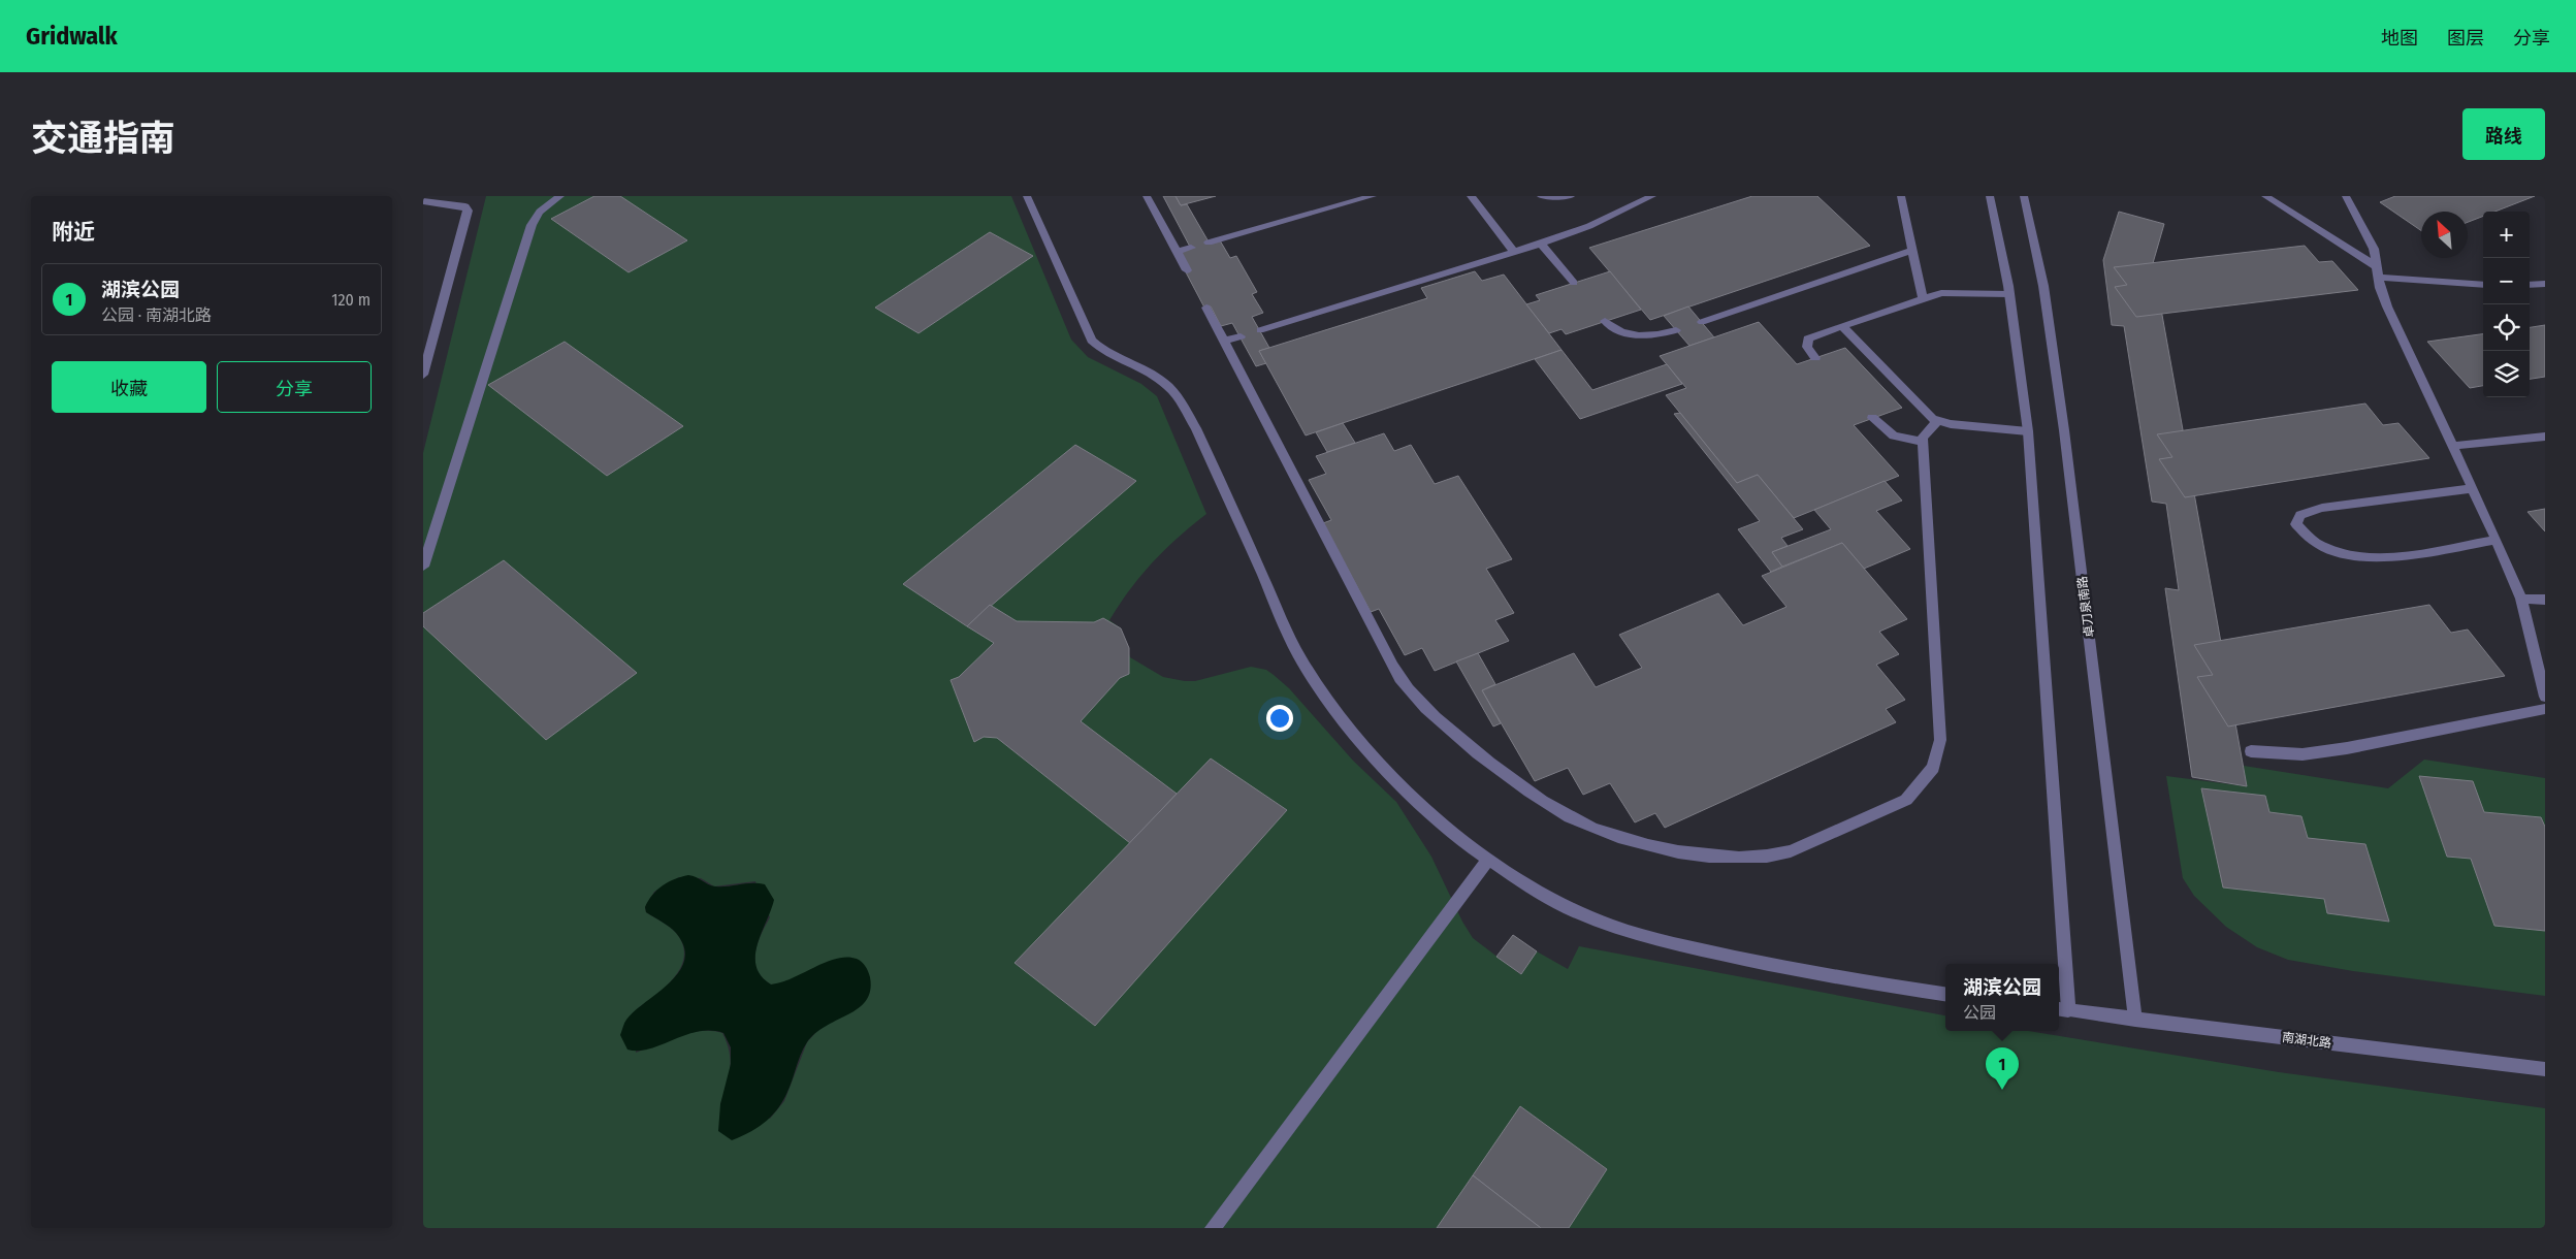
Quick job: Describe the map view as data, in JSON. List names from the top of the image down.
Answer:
{
  "streets": {
    "street": ["卓刀泉南路", "南湖北路"]
  },
  "crossings": [
    ["卓刀泉南路", "南湖北路"]
  ],
  "north": "top left",
  "page": {
    "header": "Gridwalk",
    "nav": ["地图", "图层", "分享"],
    "title": "交通指南",
    "buttons": [
      "路线",
      ["收藏", "分享"]
    ],
    "heading": "附近",
    "map_buttons": ["+", "−"],
    "list": [
      {
        "mark": "1",
        "name": "湖滨公园",
        "note": "公园 · 南湖北路",
        "value": "120 m"
      }
    ],
    "popup": ["湖滨公园", "公园"],
    "pins": "1"
  }
}
